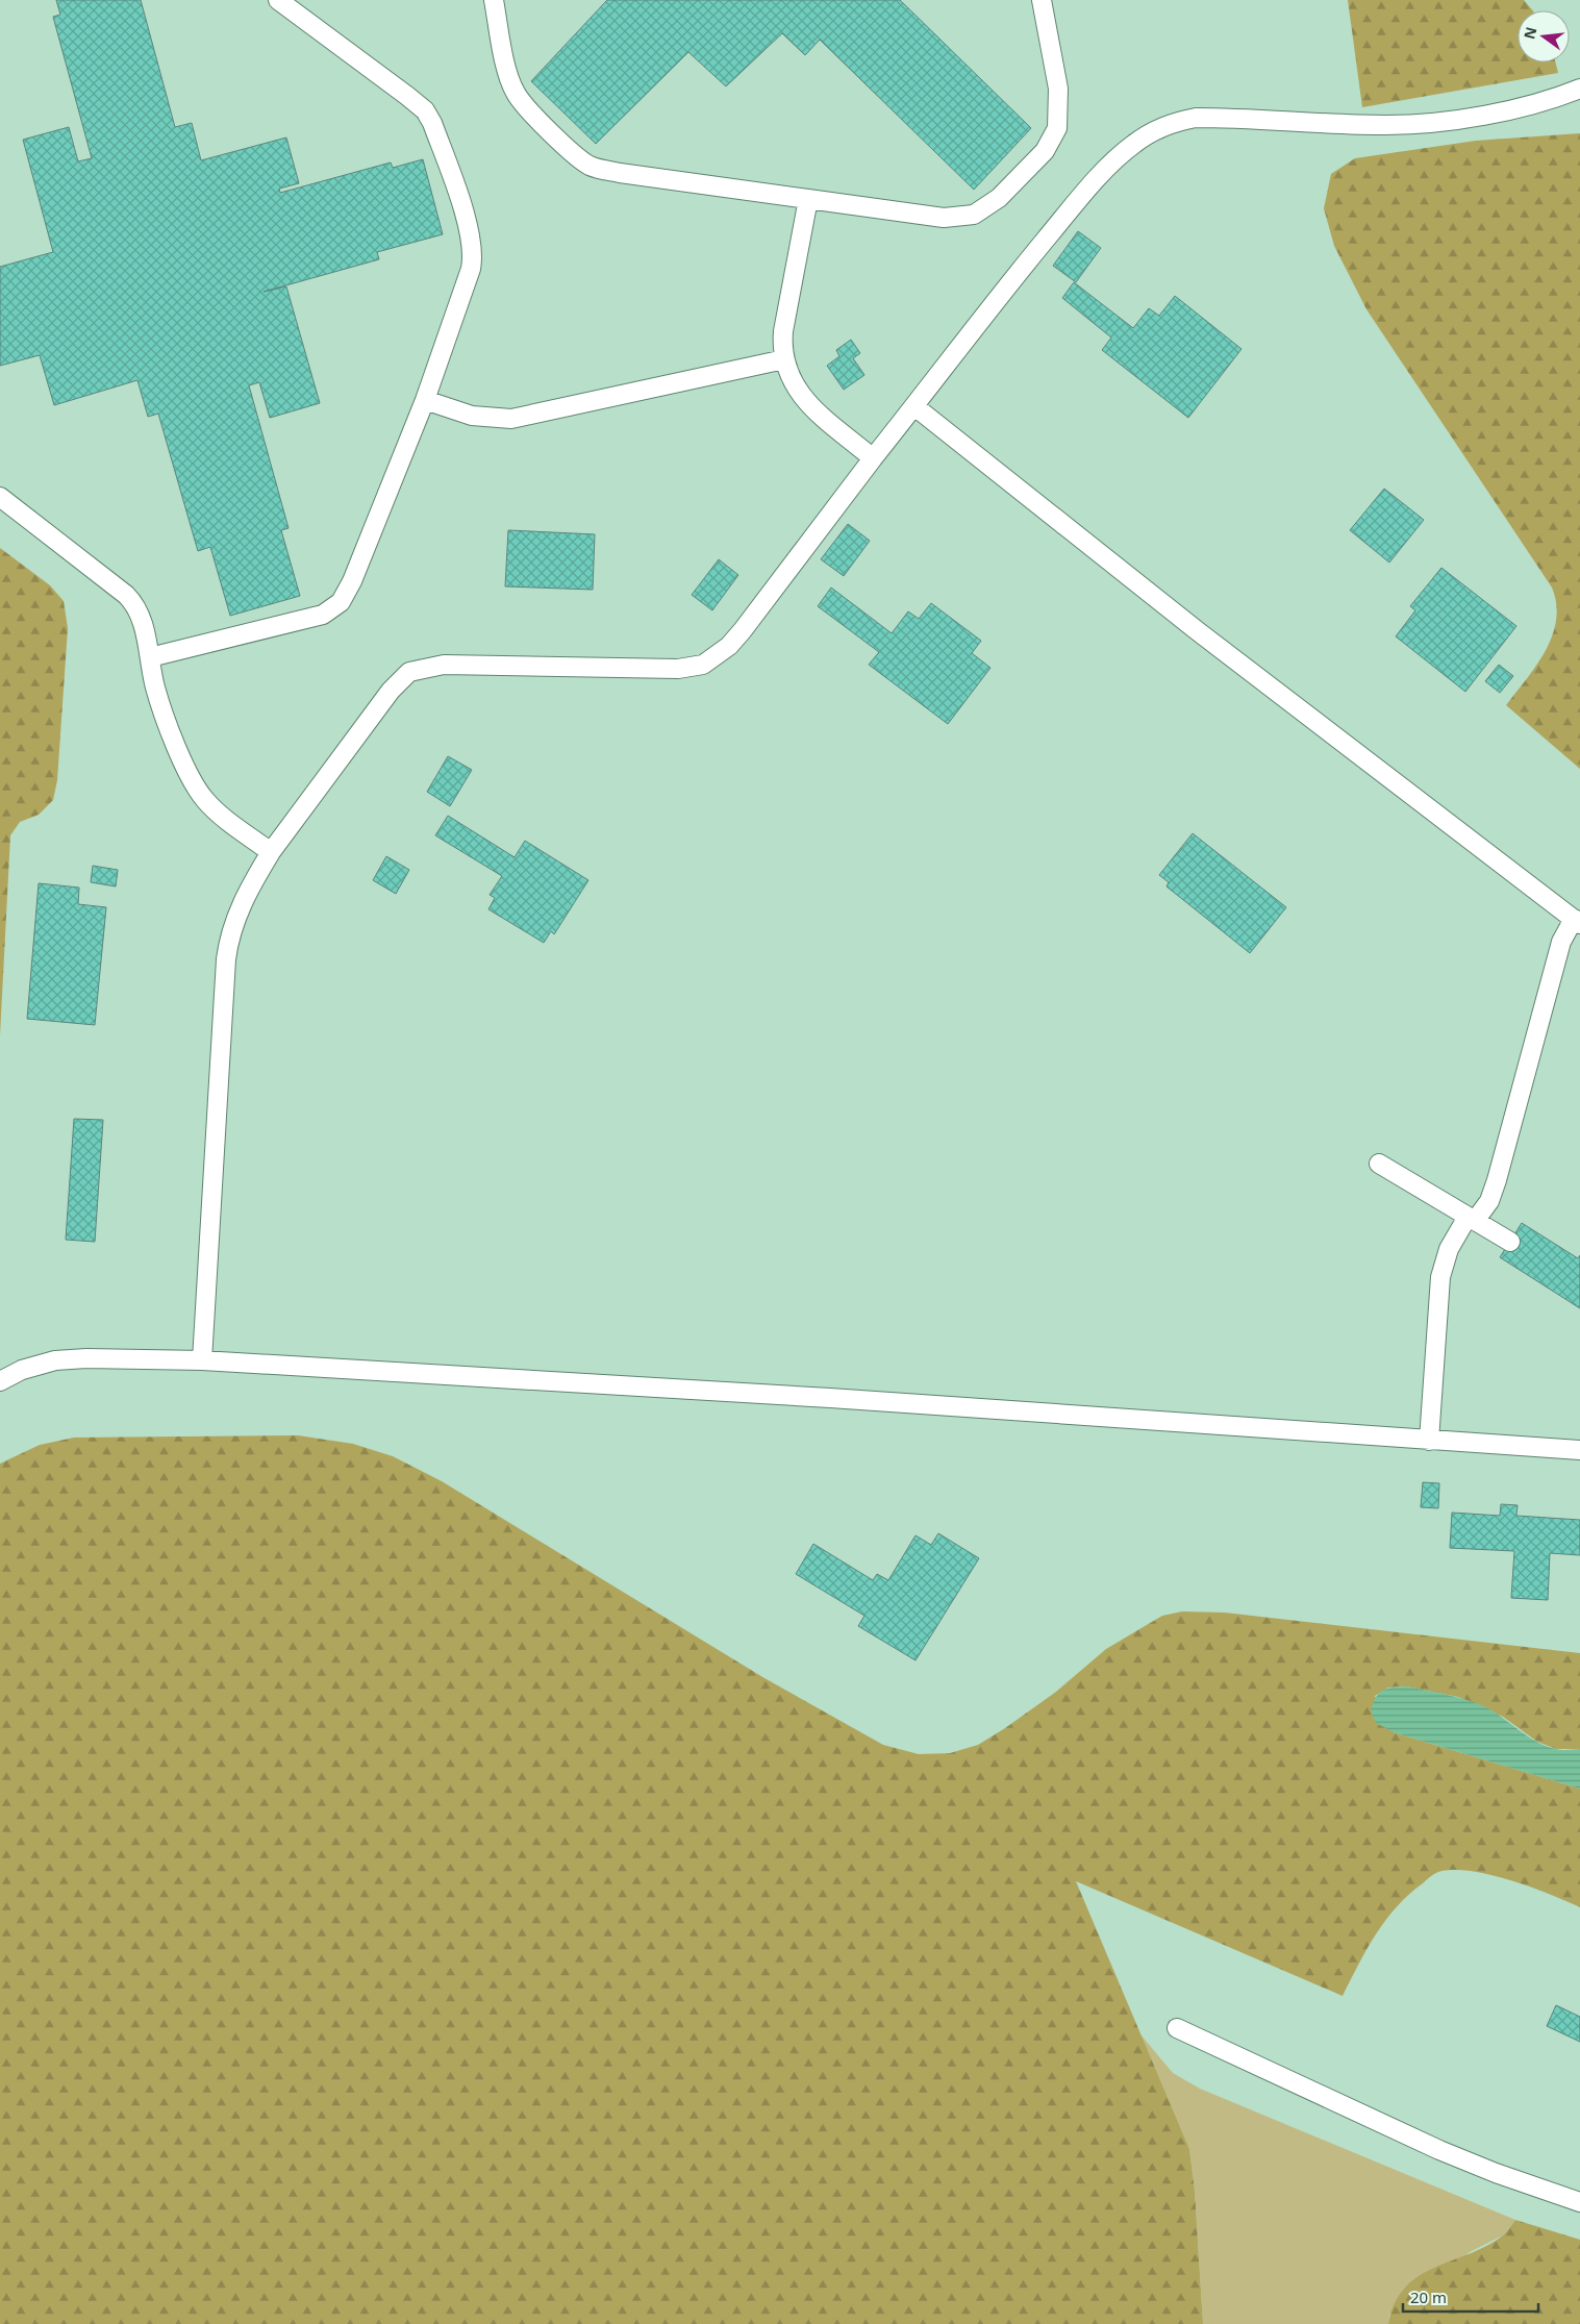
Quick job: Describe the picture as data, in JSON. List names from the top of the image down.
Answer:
{
  "scale_bar": "20 m",
  "north": "left"
}
